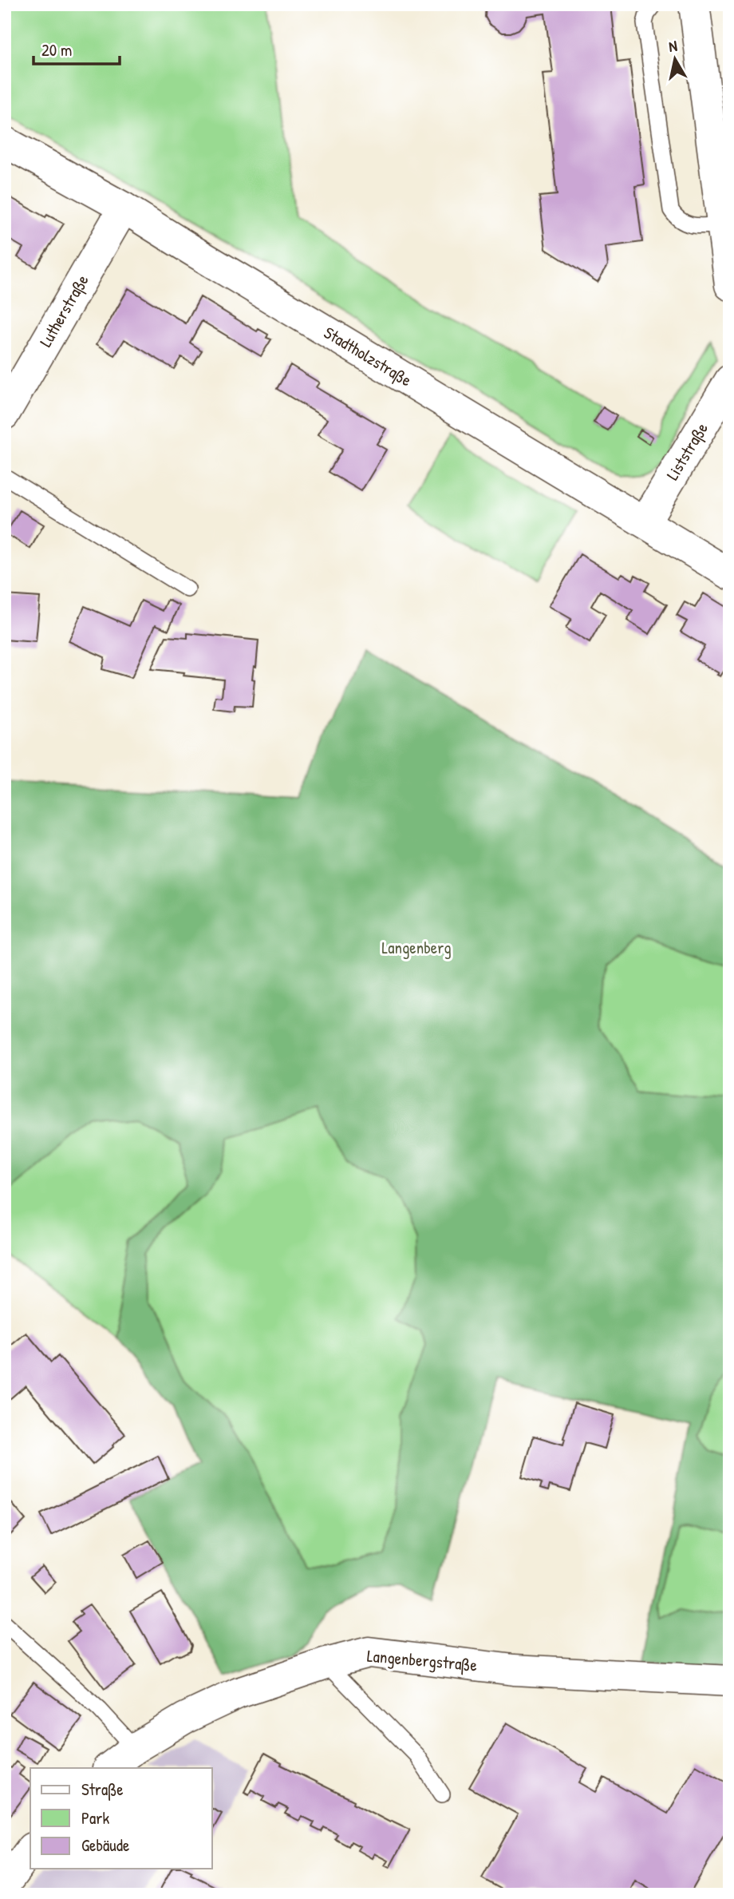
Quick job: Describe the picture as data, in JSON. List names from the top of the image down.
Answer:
{
  "streets": {
    "street": [
      "Lutherstraße",
      "Stadtholzstraße",
      "Liststraße",
      "Langenbergstraße"
    ]
  },
  "crossings": [
    ["Lutherstraße", "Stadtholzstraße"],
    ["Stadtholzstraße", "Liststraße"]
  ],
  "parks": ["Langenberg"],
  "legend": ["Straße", "Park", "Gebäude"],
  "scale_bar": "20 m",
  "north": "top"
}
